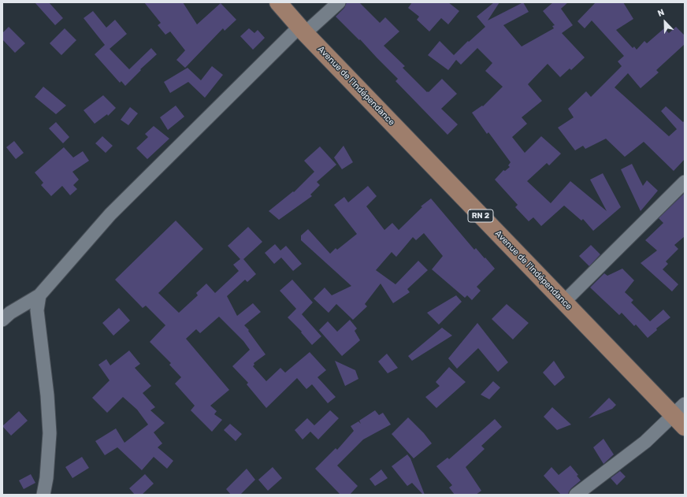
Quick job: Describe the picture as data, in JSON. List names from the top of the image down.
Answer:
{
  "streets": {
    "main road": ["Avenue de l'Indépendance", "RN 2"]
  },
  "north": "top left"
}
